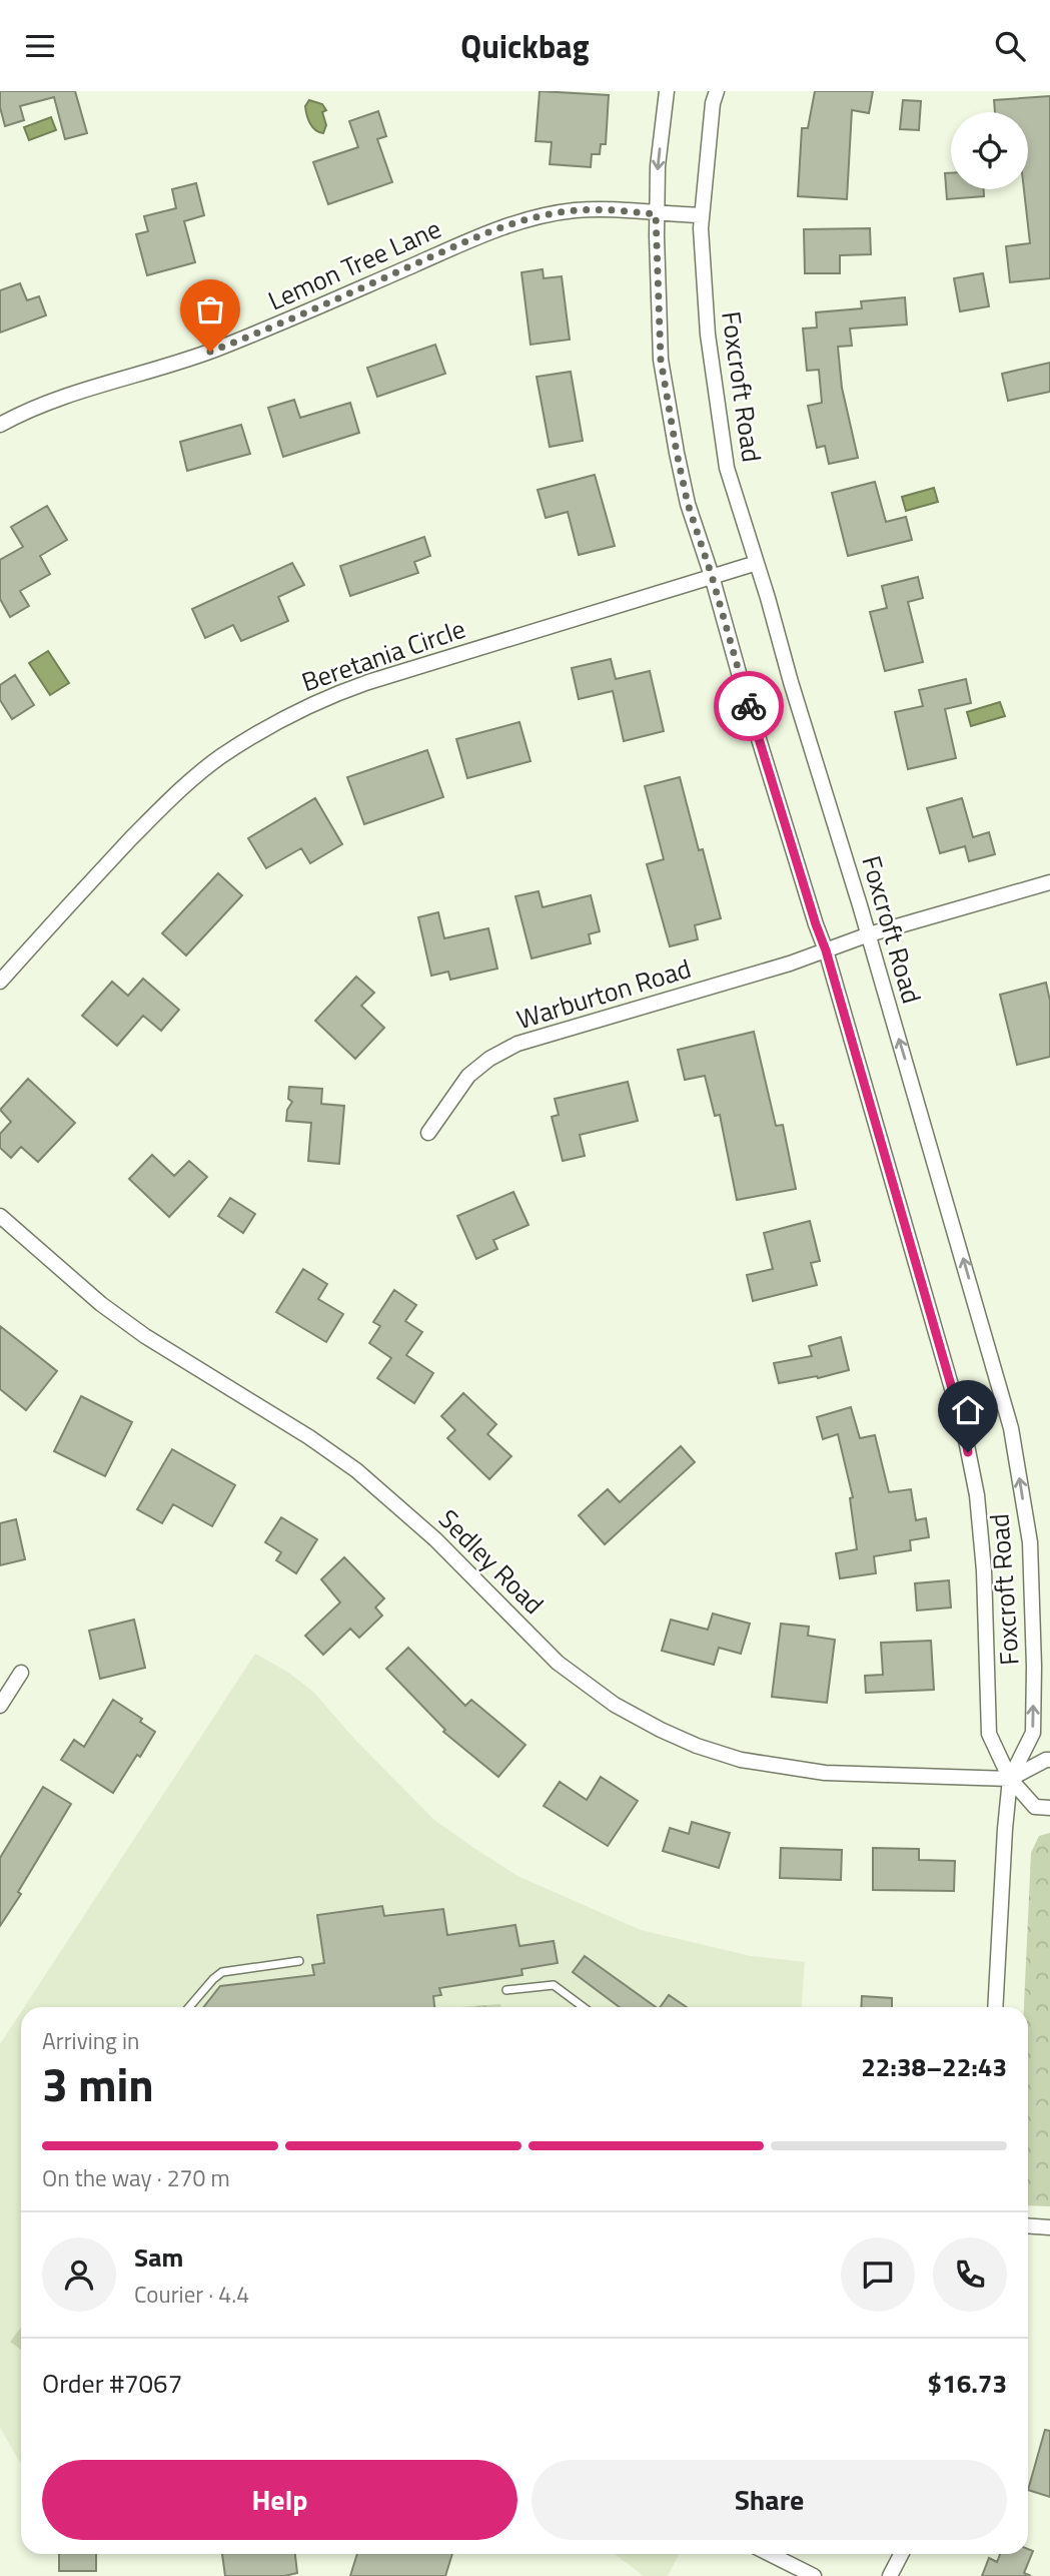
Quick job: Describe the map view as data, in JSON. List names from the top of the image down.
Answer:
{
  "streets": {
    "street": [
      "Lemon Tree Lane",
      "Foxcroft Road",
      "Beretania Circle",
      "Warburton Road",
      "Sedley Road"
    ]
  },
  "crossings": [
    ["Lemon Tree Lane", "Foxcroft Road"],
    ["Foxcroft Road", "Beretania Circle"],
    ["Foxcroft Road", "Warburton Road"],
    ["Foxcroft Road", "Sedley Road"]
  ],
  "page": {
    "header": "Quickbag",
    "heading": ["3 min", "Arriving in", "22:38–22:43"],
    "panel": [
      "Sam",
      "Courier · 4.4",
      "Order #7067",
      "$16.73"
    ],
    "bar": "On the way · 270 m",
    "buttons": ["Help", "Share"]
  }
}
